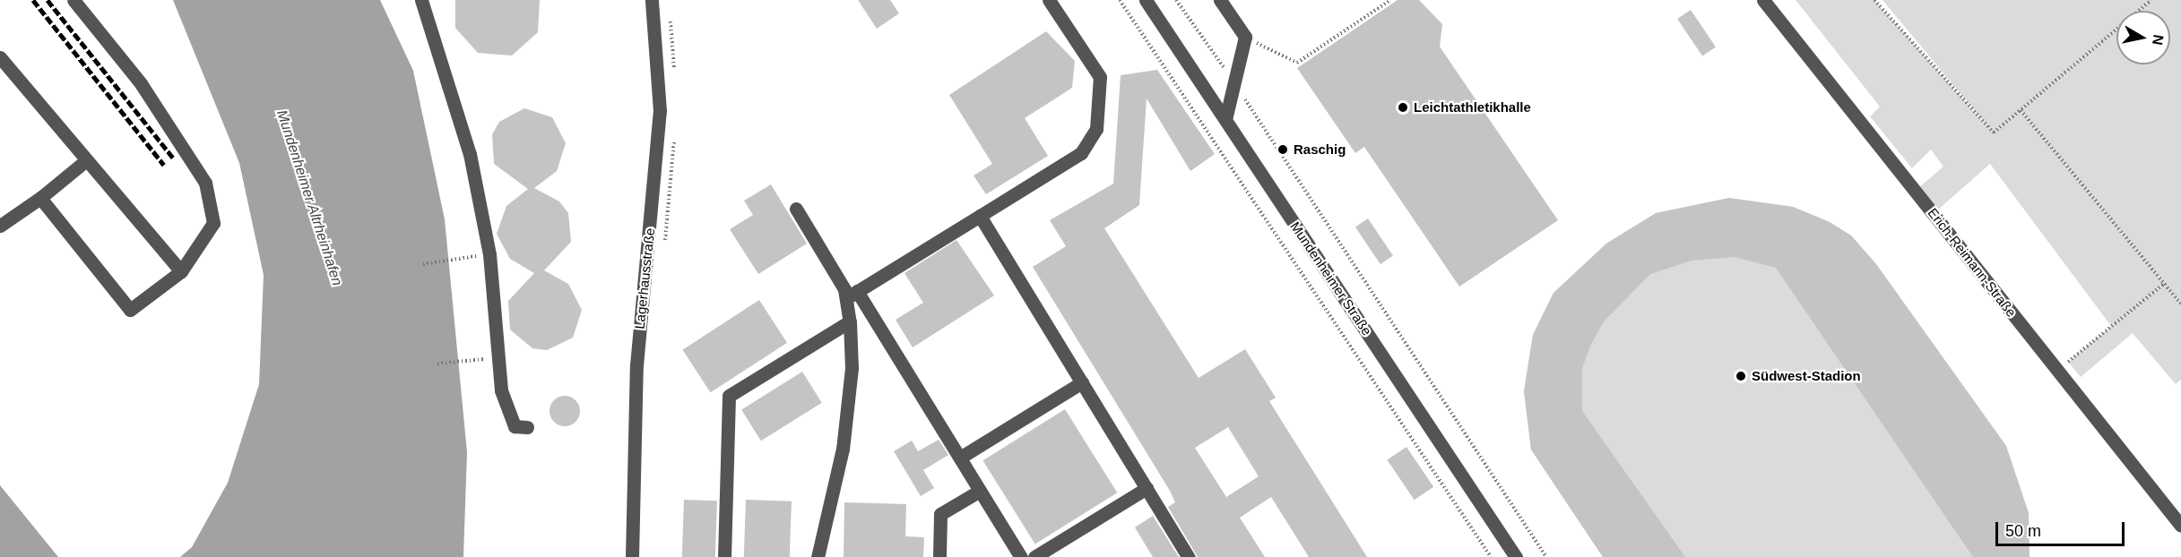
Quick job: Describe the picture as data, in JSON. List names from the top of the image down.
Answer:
{
  "streets": {
    "street": ["Erich-Reimann-Straße", "Lagerhausstraße", "Mundenheimer Straße"]
  },
  "water": ["Mundenheimer Altrheinhafen"],
  "places": ["Leichtathletikhalle", "Raschig", "Südwest-Stadion"],
  "scale_bar": "50 m",
  "north": "right"
}
